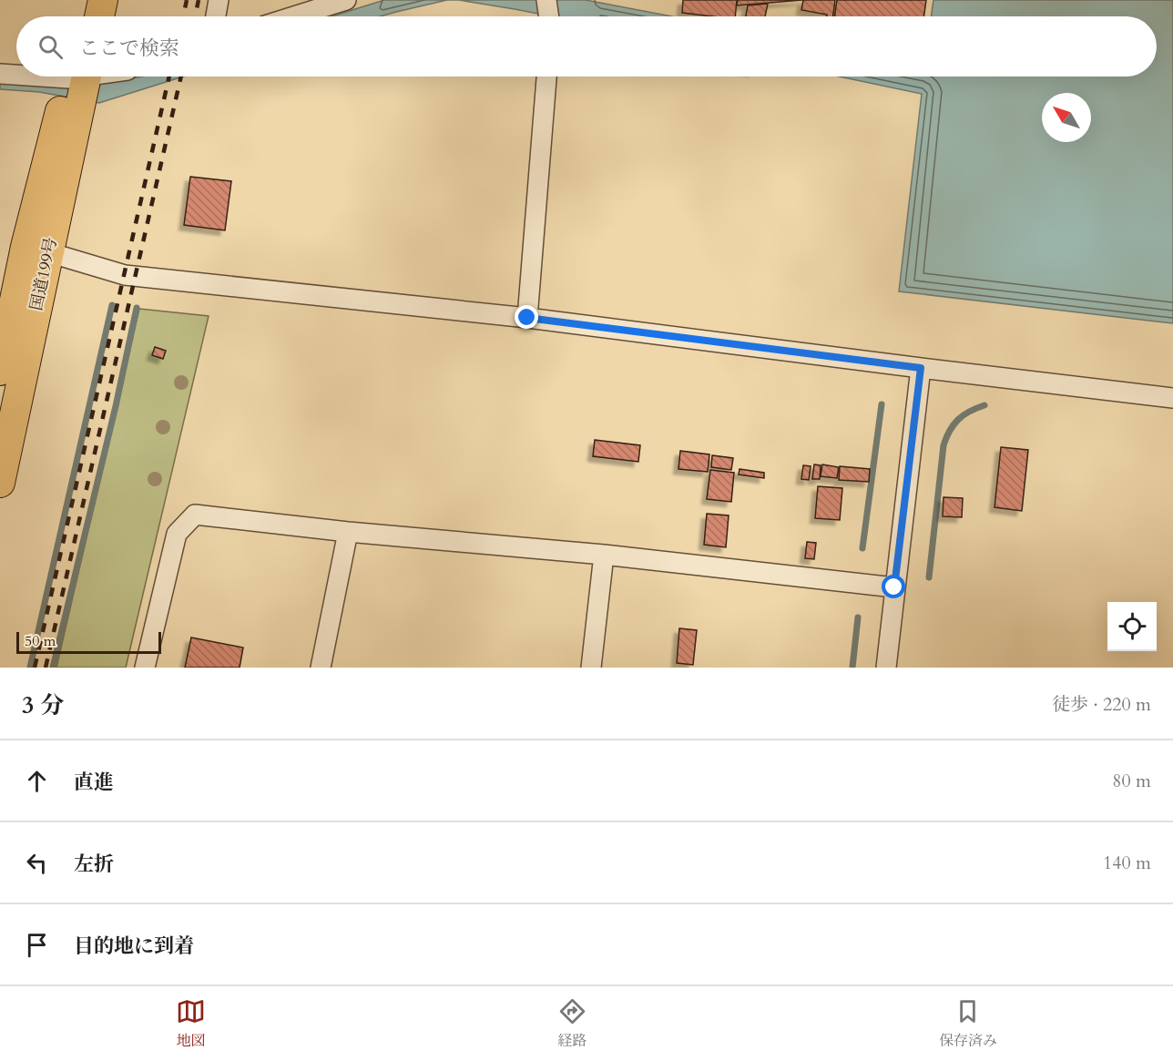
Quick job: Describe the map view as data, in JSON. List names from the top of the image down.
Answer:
{
  "streets": {
    "highway": ["国道199号"]
  },
  "scale_bar": "50 m",
  "north": "top left",
  "page": {
    "search": "ここで検索",
    "scale": "50 m",
    "heading": ["3 分", "徒歩 · 220 m"],
    "list": [
      ["直進", "80 m"],
      ["左折", "140 m"],
      "目的地に到着"
    ],
    "nav": ["地図", "経路", "保存済み"]
  }
}
